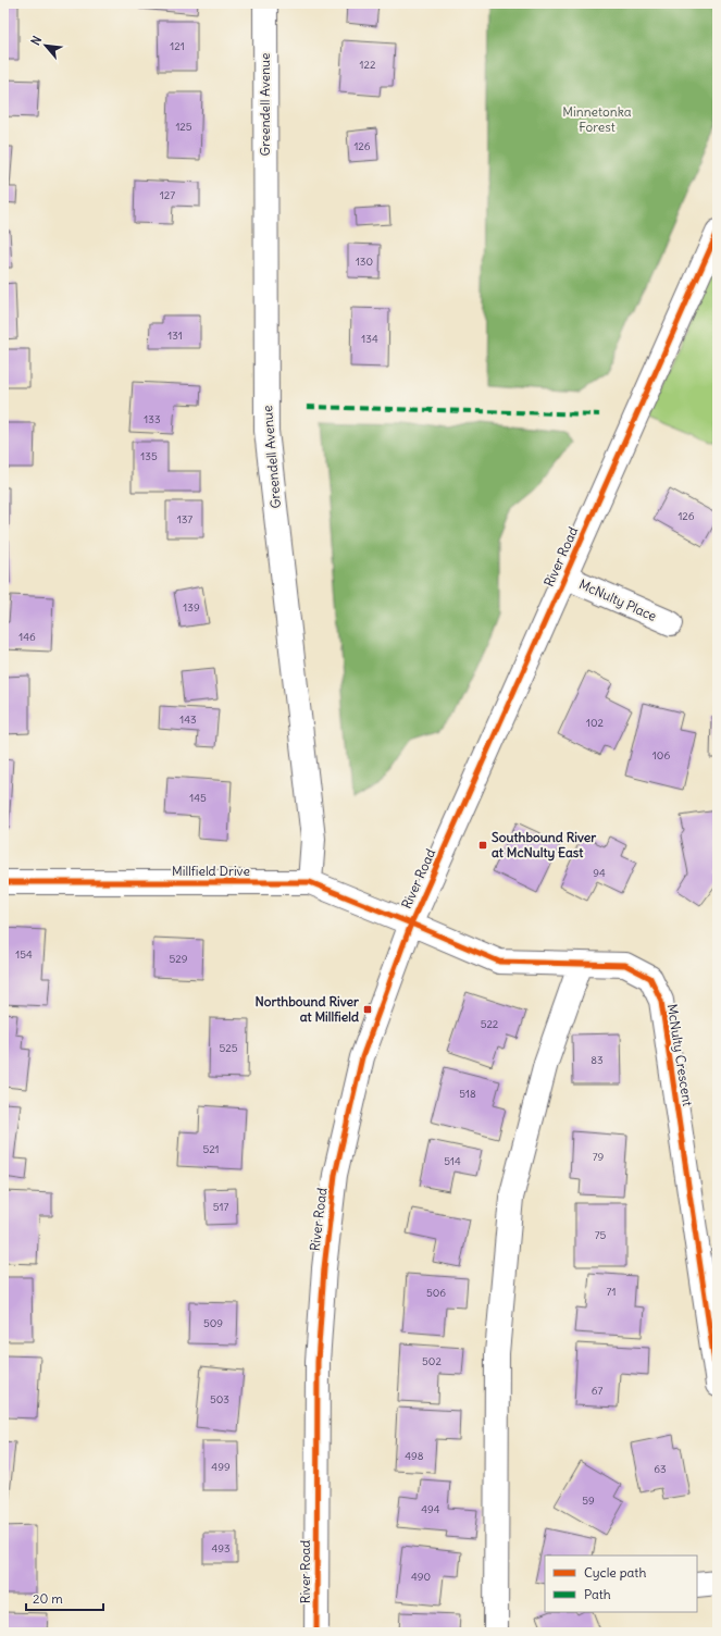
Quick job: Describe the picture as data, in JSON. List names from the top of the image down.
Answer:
{
  "streets": {
    "street": [
      "Greendell Avenue",
      "River Road",
      "McNulty Place",
      "Millfield Drive",
      "McNulty Crescent"
    ]
  },
  "crossings": [
    ["Greendell Avenue", "Millfield Drive"],
    ["River Road", "McNulty Place"],
    ["River Road", "Millfield Drive"],
    ["River Road", "McNulty Crescent"],
    ["Millfield Drive", "McNulty Crescent"]
  ],
  "parks": ["Minnetonka Forest"],
  "places": {
    "transit": ["Southbound River at McNulty East", "Northbound River at Millfield"]
  },
  "house_numbers": [
    "121",
    "122",
    "125",
    "126",
    "127",
    "130",
    "131",
    "134",
    "133",
    "135",
    "126",
    "137",
    "139",
    "146",
    "143",
    "102",
    "106",
    "145",
    "94",
    "154",
    "529",
    "522",
    "525",
    "83",
    "518",
    "521",
    "79",
    "514",
    "517",
    "75",
    "71",
    "506",
    "509",
    "502",
    "67",
    "503",
    "498",
    "499",
    "63",
    "59",
    "494",
    "493",
    "490"
  ],
  "legend": ["Cycle path", "Path"],
  "scale_bar": "20 m",
  "north": "top left"
}
